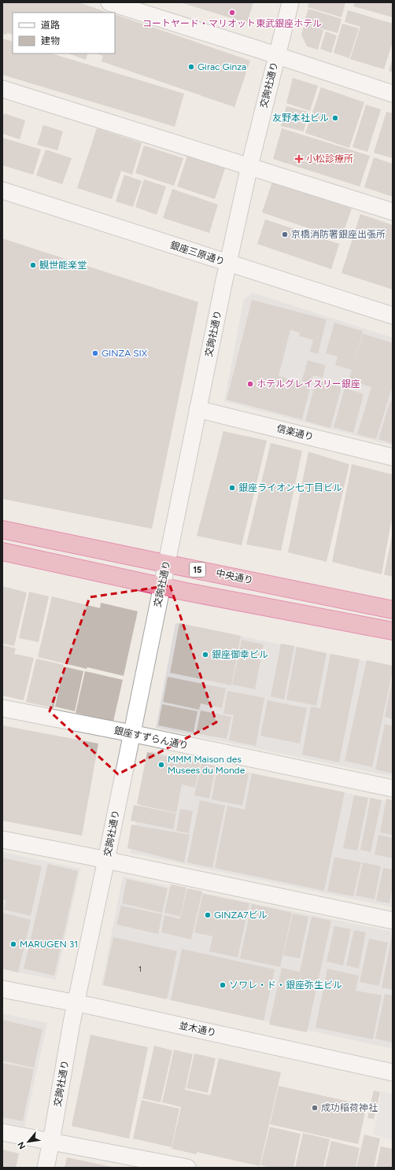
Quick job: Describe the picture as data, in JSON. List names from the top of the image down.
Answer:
{
  "streets": {
    "highway": ["15", "中央通り"],
    "street": [
      "交詢社通り",
      "銀座三原通り",
      "信楽通り",
      "銀座すずらん通り",
      "並木通り"
    ]
  },
  "crossings": [
    ["交詢社通り", "銀座三原通り"],
    ["交詢社通り", "信楽通り"],
    ["交詢社通り", "中央通り"],
    ["交詢社通り", "銀座すずらん通り"],
    ["交詢社通り", "並木通り"]
  ],
  "places": {
    "other": [
      "コートヤード・マリオット東武銀座ホテル",
      "Girac Ginza",
      "友野本社ビル",
      "京橋消防署銀座出張所",
      "観世能楽堂",
      "GINZA SIX",
      "ホテルグレイスリー銀座",
      "銀座ライオン七丁目ビル",
      "銀座御幸ビル",
      "MMM Maison des Musees du Monde",
      "GINZA7ビル",
      "MARUGEN 31",
      "ソワレ・ド・銀座弥生ビル",
      "成功稲荷神社"
    ],
    "health": ["小松診療所"]
  },
  "house_numbers": ["1"],
  "legend": ["道路", "建物"],
  "north": "bottom left"
}
